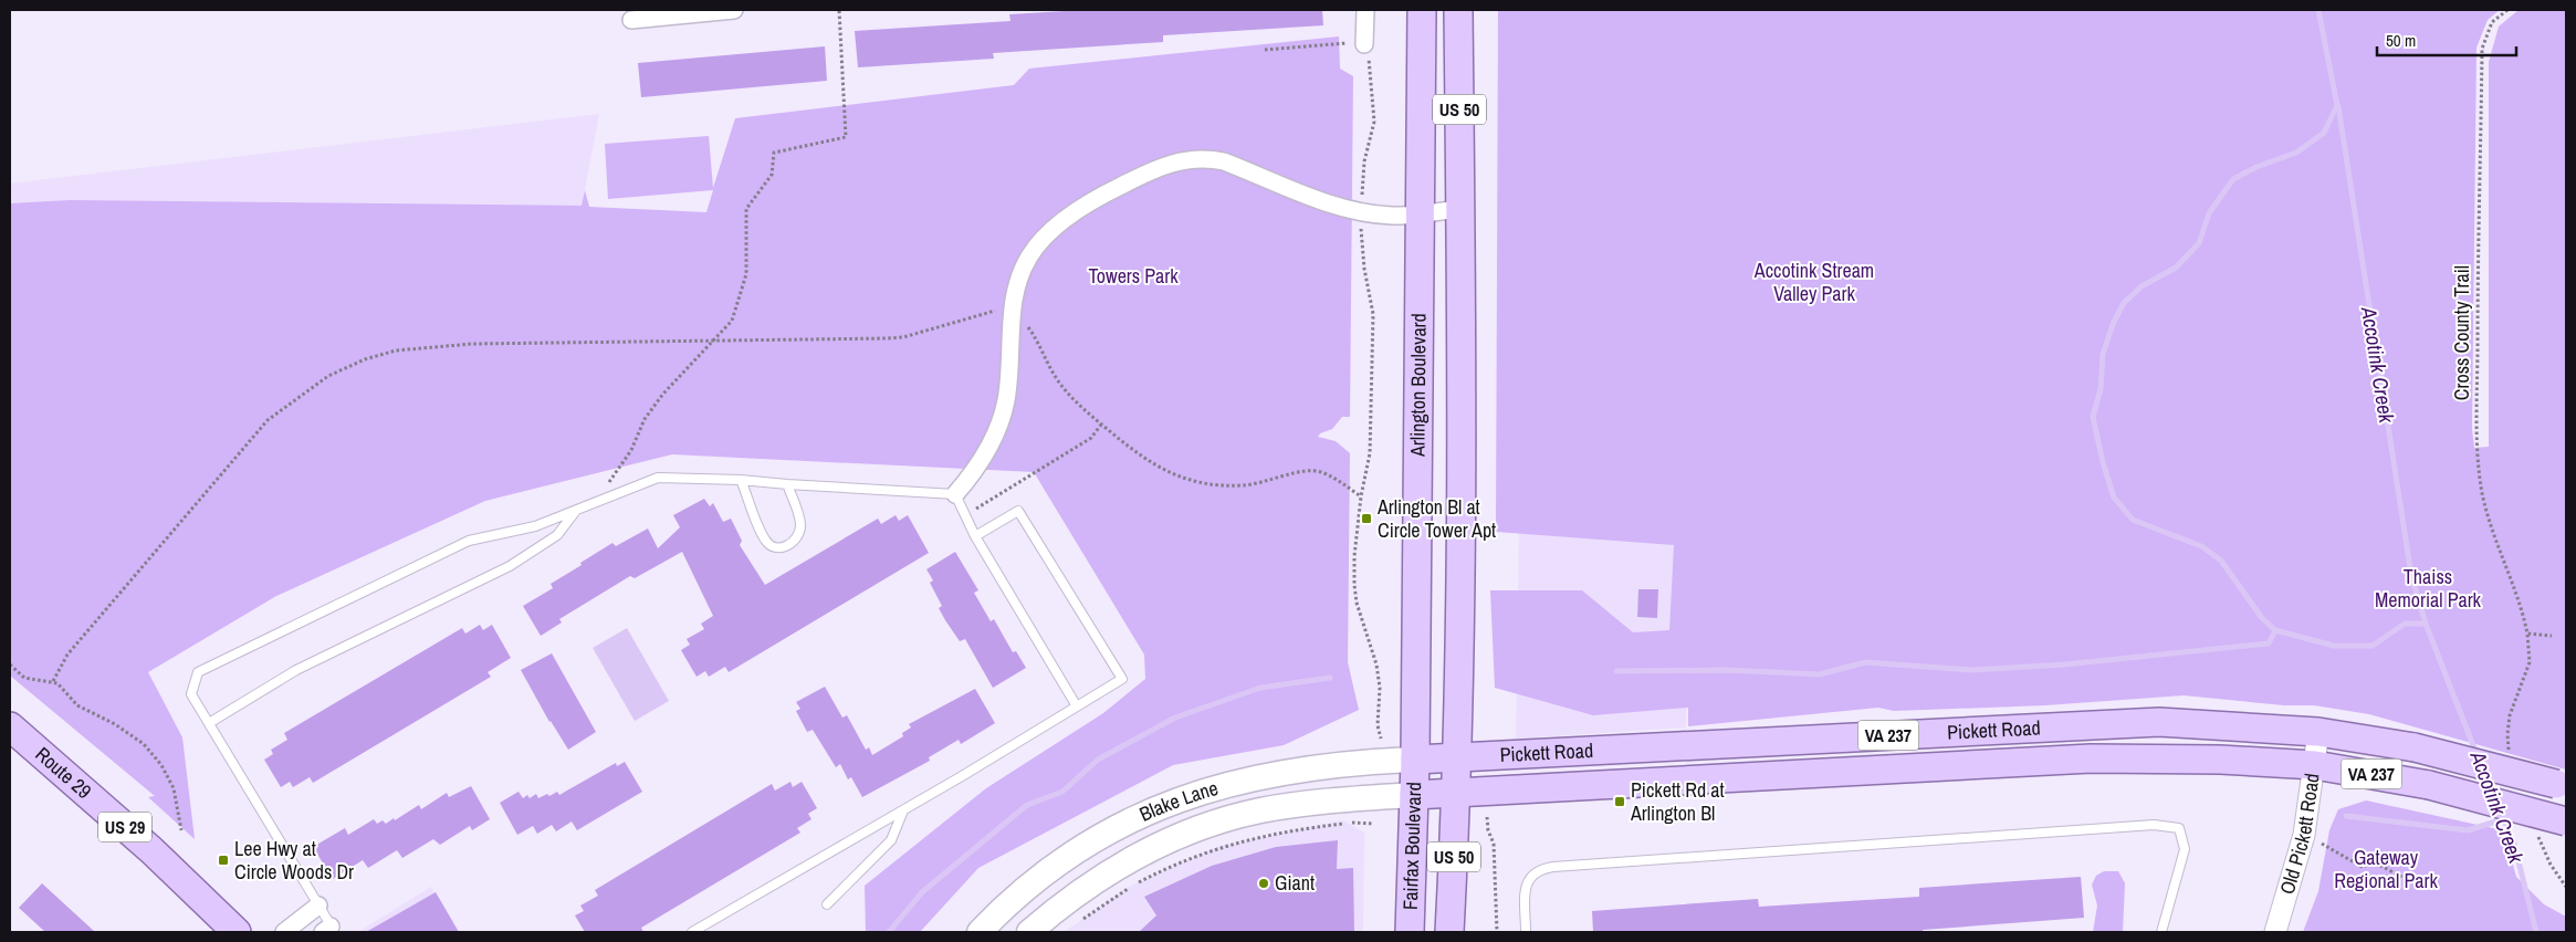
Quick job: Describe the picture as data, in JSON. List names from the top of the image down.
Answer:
{
  "streets": {
    "main road": [
      "US 50",
      "Arlington Boulevard",
      "Pickett Road",
      "VA 237",
      "Route 29",
      "Blake Lane",
      "US 29",
      "Fairfax Boulevard"
    ],
    "street": ["Old Pickett Road"],
    "path": ["Cross County Trail"]
  },
  "crossings": [
    ["US 50", "Pickett Road"],
    ["US 50", "Fairfax Boulevard"],
    ["Arlington Boulevard", "Pickett Road"],
    ["Arlington Boulevard", "Blake Lane"],
    ["Arlington Boulevard", "Fairfax Boulevard"],
    ["Pickett Road", "Blake Lane"],
    ["Pickett Road", "Old Pickett Road"],
    ["Pickett Road", "Fairfax Boulevard"],
    ["Blake Lane", "Fairfax Boulevard"]
  ],
  "water": ["Accotink Creek"],
  "parks": [
    "Accotink Stream Valley Park",
    "Towers Park",
    "Thaiss Memorial Park",
    "Gateway Regional Park"
  ],
  "places": {
    "transit": ["Arlington Bl at Circle Tower Apt", "Pickett Rd at Arlington Bl", "Lee Hwy at Circle Woods Dr"],
    "other": ["Giant"]
  },
  "scale_bar": "50 m"
}
